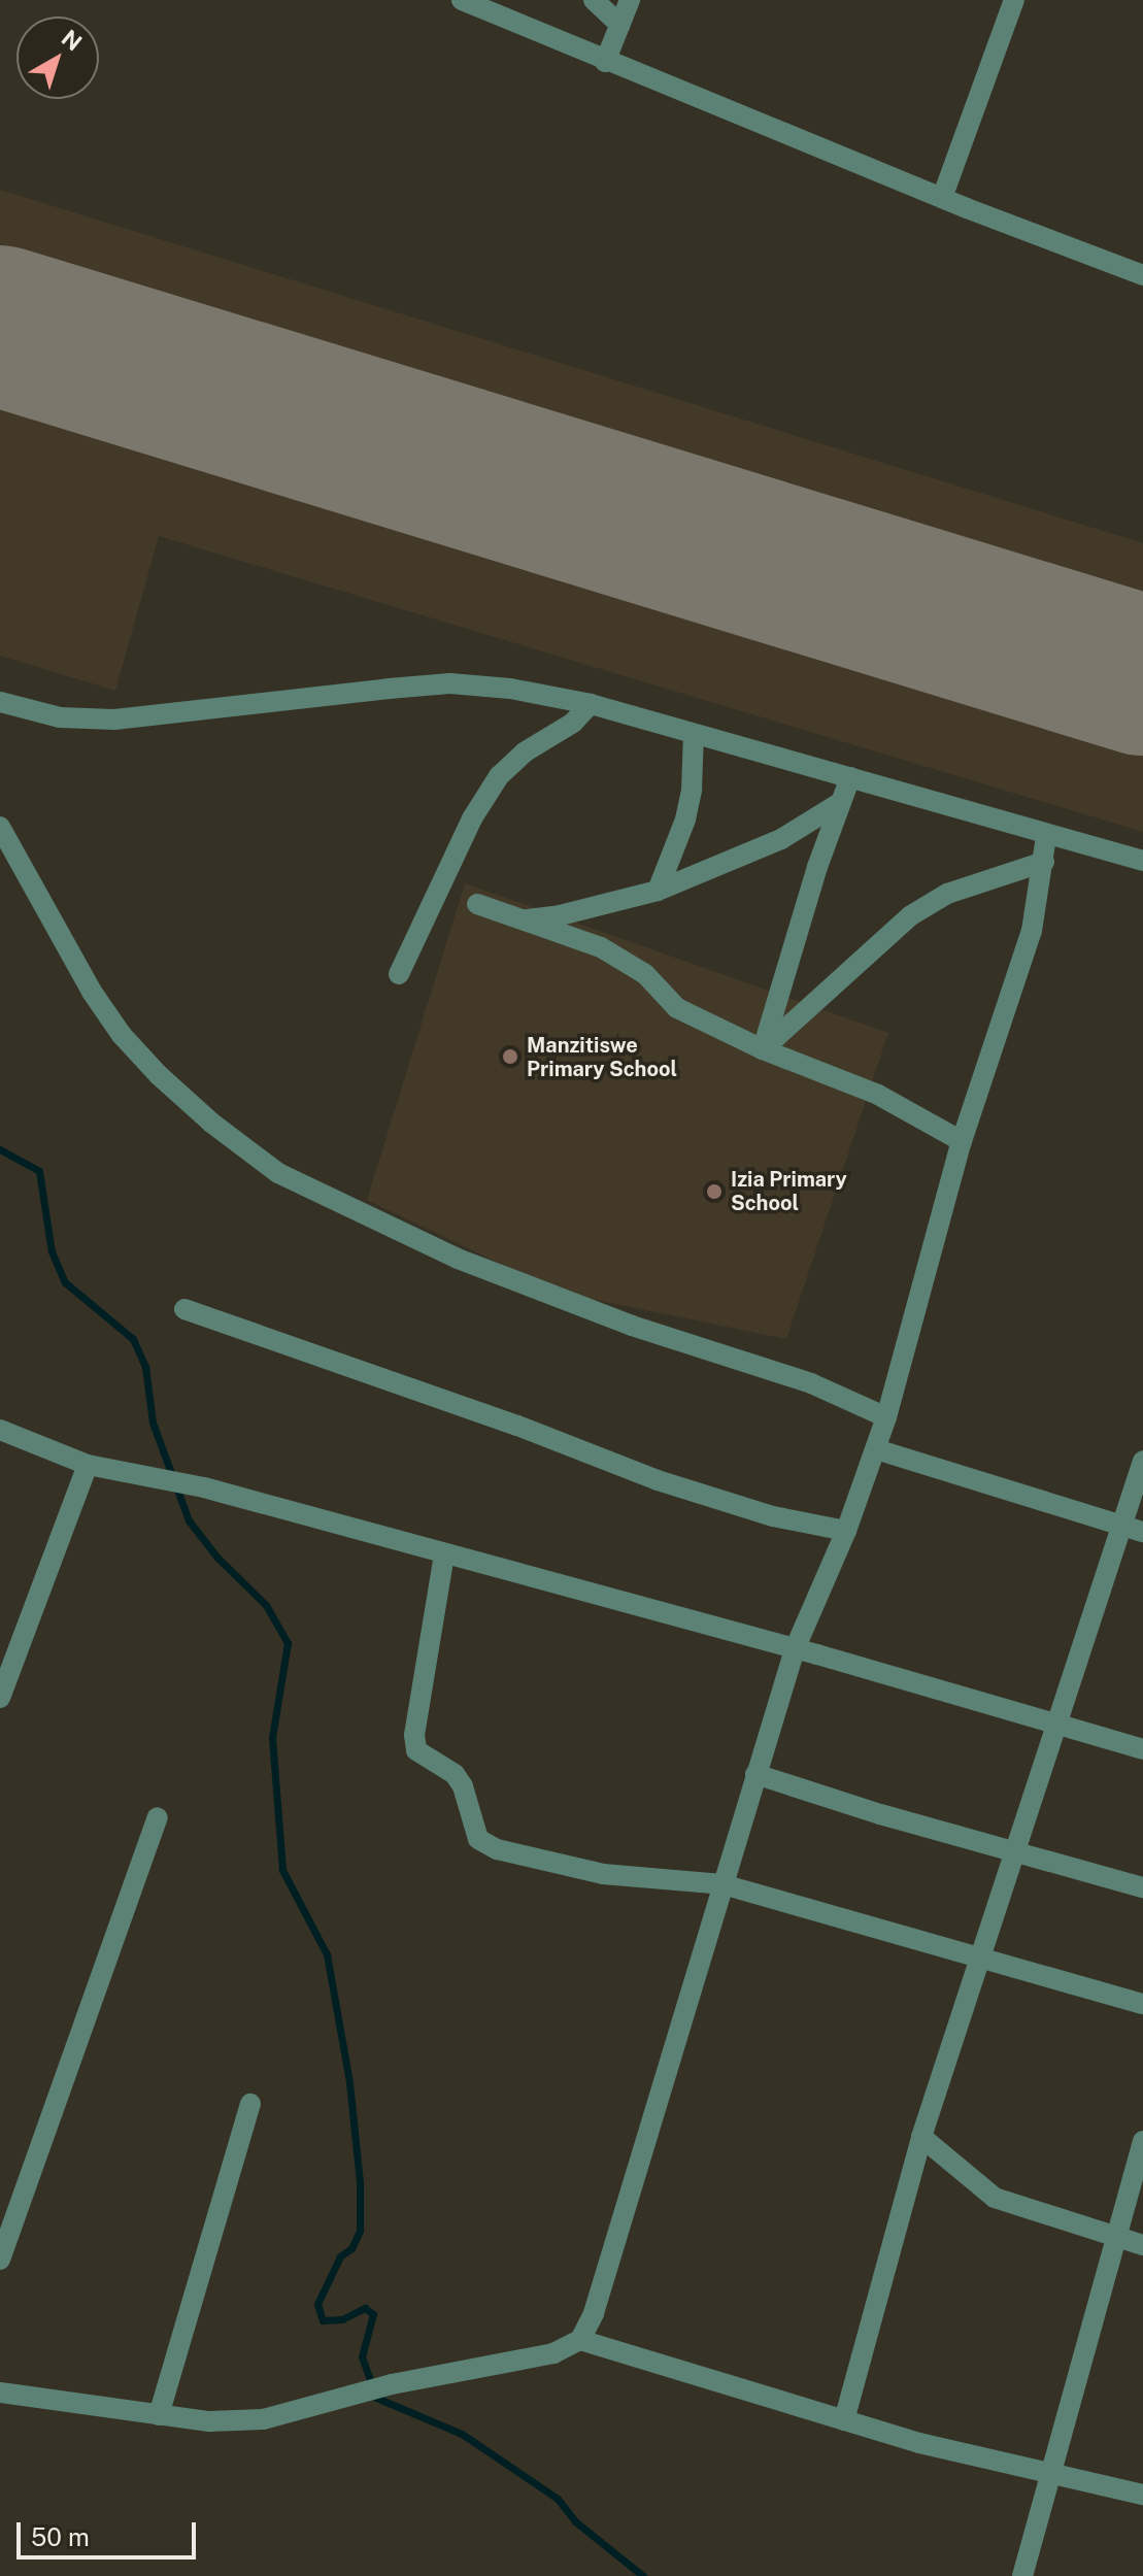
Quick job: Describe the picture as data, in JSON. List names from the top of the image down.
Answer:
{
  "places": ["Manzitiswe Primary School", "Izia Primary School"],
  "scale_bar": "50 m",
  "north": "top right"
}
